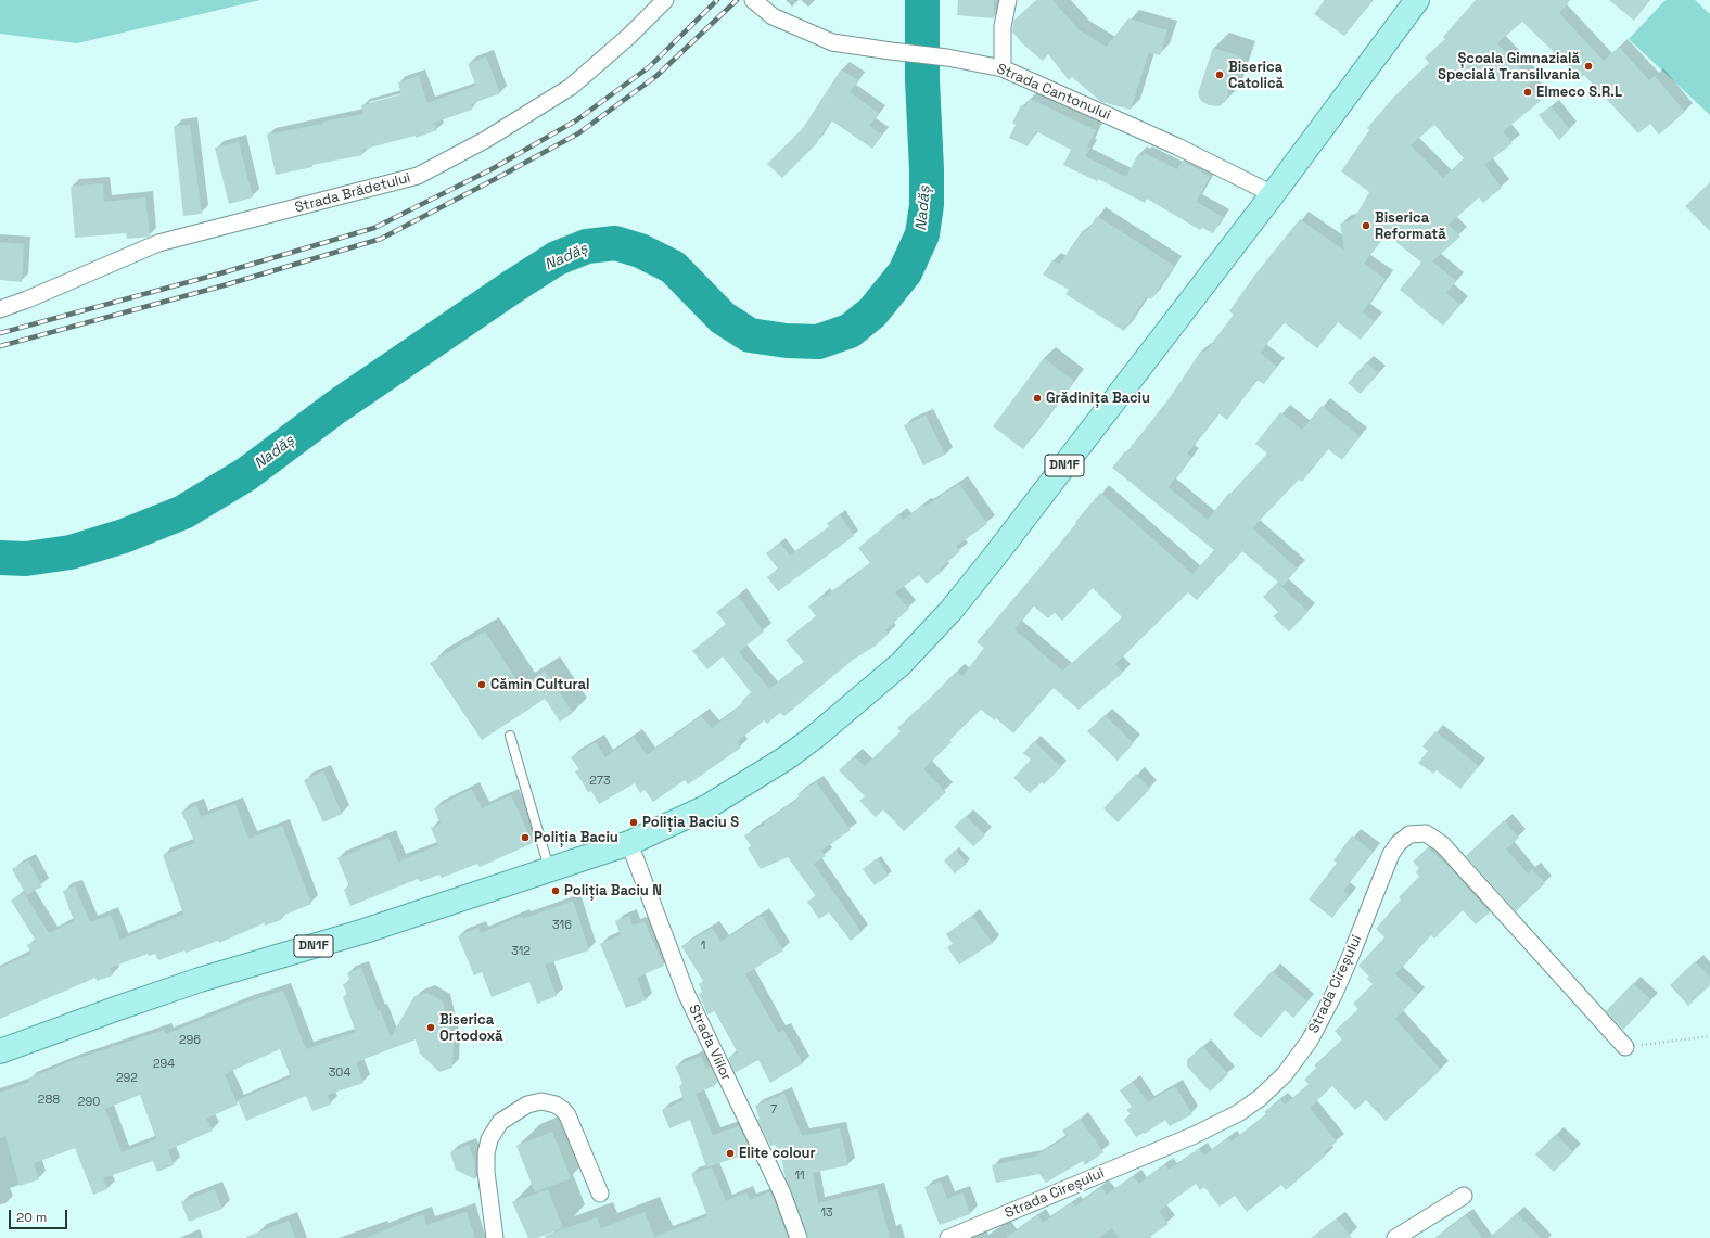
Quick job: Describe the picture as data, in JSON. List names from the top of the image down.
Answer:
{
  "streets": {
    "main road": ["DN1F"],
    "street": [
      "Strada Cantonului",
      "Strada Brădetului",
      "Strada Cireșului",
      "Strada Viilor"
    ]
  },
  "crossings": [
    ["Strada Cantonului", "DN1F"],
    ["DN1F", "Strada Viilor"]
  ],
  "water": ["Nadăș"],
  "places": [
    "Școala Gimnazială Specială Transilvania",
    "Biserica Catolică",
    "Elmeco S.R.L",
    "Biserica Reformată",
    "Grădinița Baciu",
    "Cămin Cultural",
    "Poliția Baciu S",
    "Poliția Baciu",
    "Poliția Baciu N",
    "Biserica Ortodoxă",
    "Elite colour"
  ],
  "house_numbers": [
    "273",
    "316",
    "1",
    "312",
    "296",
    "294",
    "304",
    "292",
    "288",
    "290",
    "7",
    "11",
    "13"
  ],
  "scale_bar": "20 m"
}
